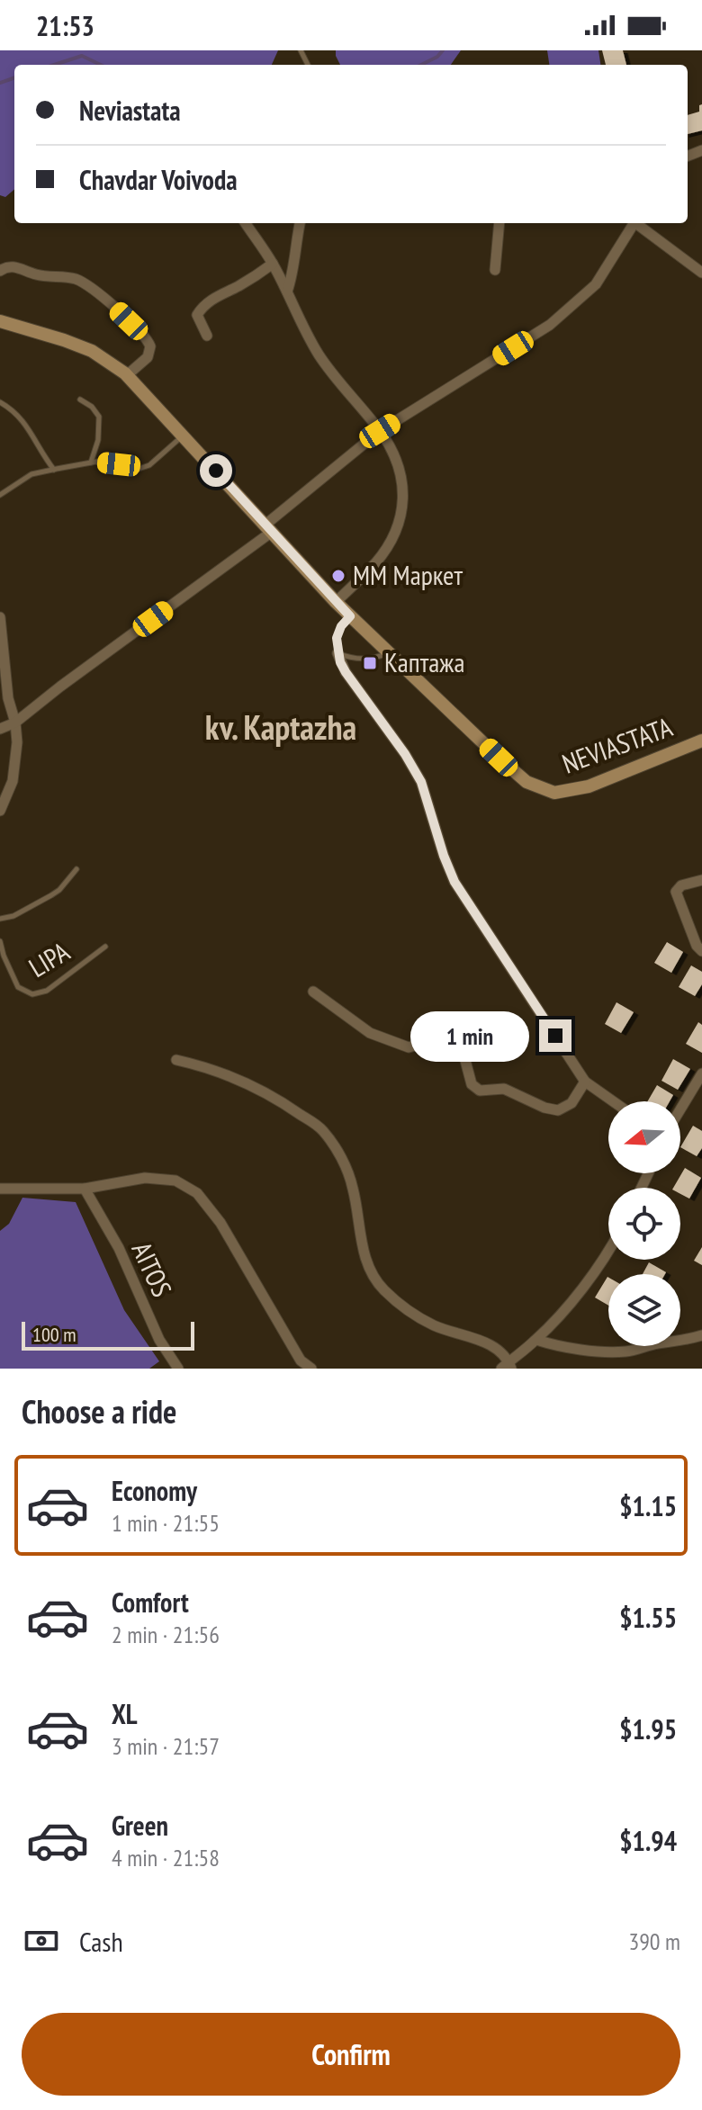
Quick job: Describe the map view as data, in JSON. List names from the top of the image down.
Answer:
{
  "streets": {
    "street": ["NEVIASTATA", "AITOS"],
    "lane": ["LIPA"]
  },
  "districts": ["kv. Kaptazha"],
  "places": {
    "other": ["ММ Маркет"],
    "transit": ["Каптажа"]
  },
  "scale_bar": "100 m",
  "north": "left",
  "page": {
    "status": "21:53",
    "banner": ["Neviastata", "Chavdar Voivoda"],
    "bubble": "1 min",
    "scale": "100 m",
    "heading": "Choose a ride",
    "list": [
      {
        "name": "Economy",
        "note": "1 min · 21:55",
        "value": "$1.15"
      },
      {
        "name": "Comfort",
        "note": "2 min · 21:56",
        "value": "$1.55"
      },
      {
        "name": "XL",
        "note": "3 min · 21:57",
        "value": "$1.95"
      },
      {
        "name": "Green",
        "note": "4 min · 21:58",
        "value": "$1.94"
      }
    ],
    "pay": ["Cash", "390 m"],
    "buttons": "Confirm"
  }
}
